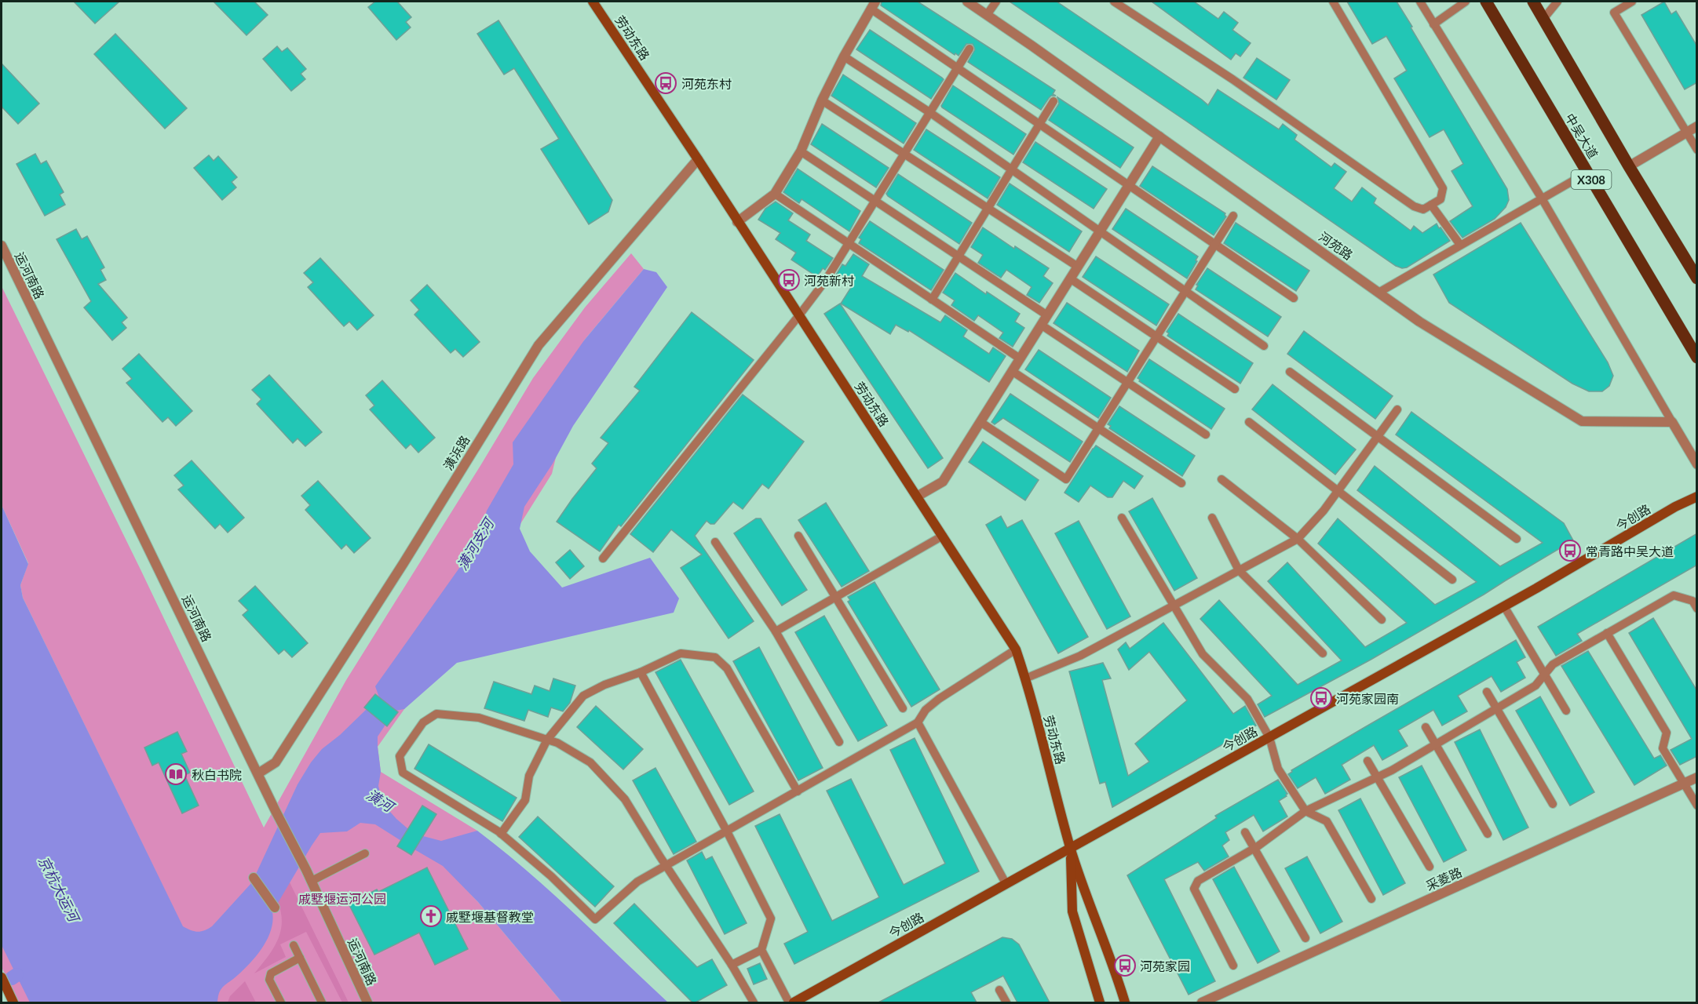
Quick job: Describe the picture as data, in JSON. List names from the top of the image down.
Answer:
{
  "streets": {
    "main road": [
      "劳动东路",
      "中吴大道",
      "X308",
      "今创路"
    ],
    "street": [
      "河苑路",
      "运河南路",
      "潢浜路",
      "采菱路"
    ]
  },
  "crossings": [
    ["劳动东路", "潢浜路"],
    ["劳动东路", "今创路"],
    ["运河南路", "潢浜路"]
  ],
  "water": ["潢河支河", "潢河", "京杭大运河"],
  "parks": ["戚墅堰运河公园"],
  "places": {
    "bus stop": [
      "河苑东村",
      "河苑新村",
      "常青路中吴大道",
      "河苑家园南",
      "河苑家园"
    ],
    "library": ["秋白书院"],
    "church": ["戚墅堰基督教堂"]
  }
}
